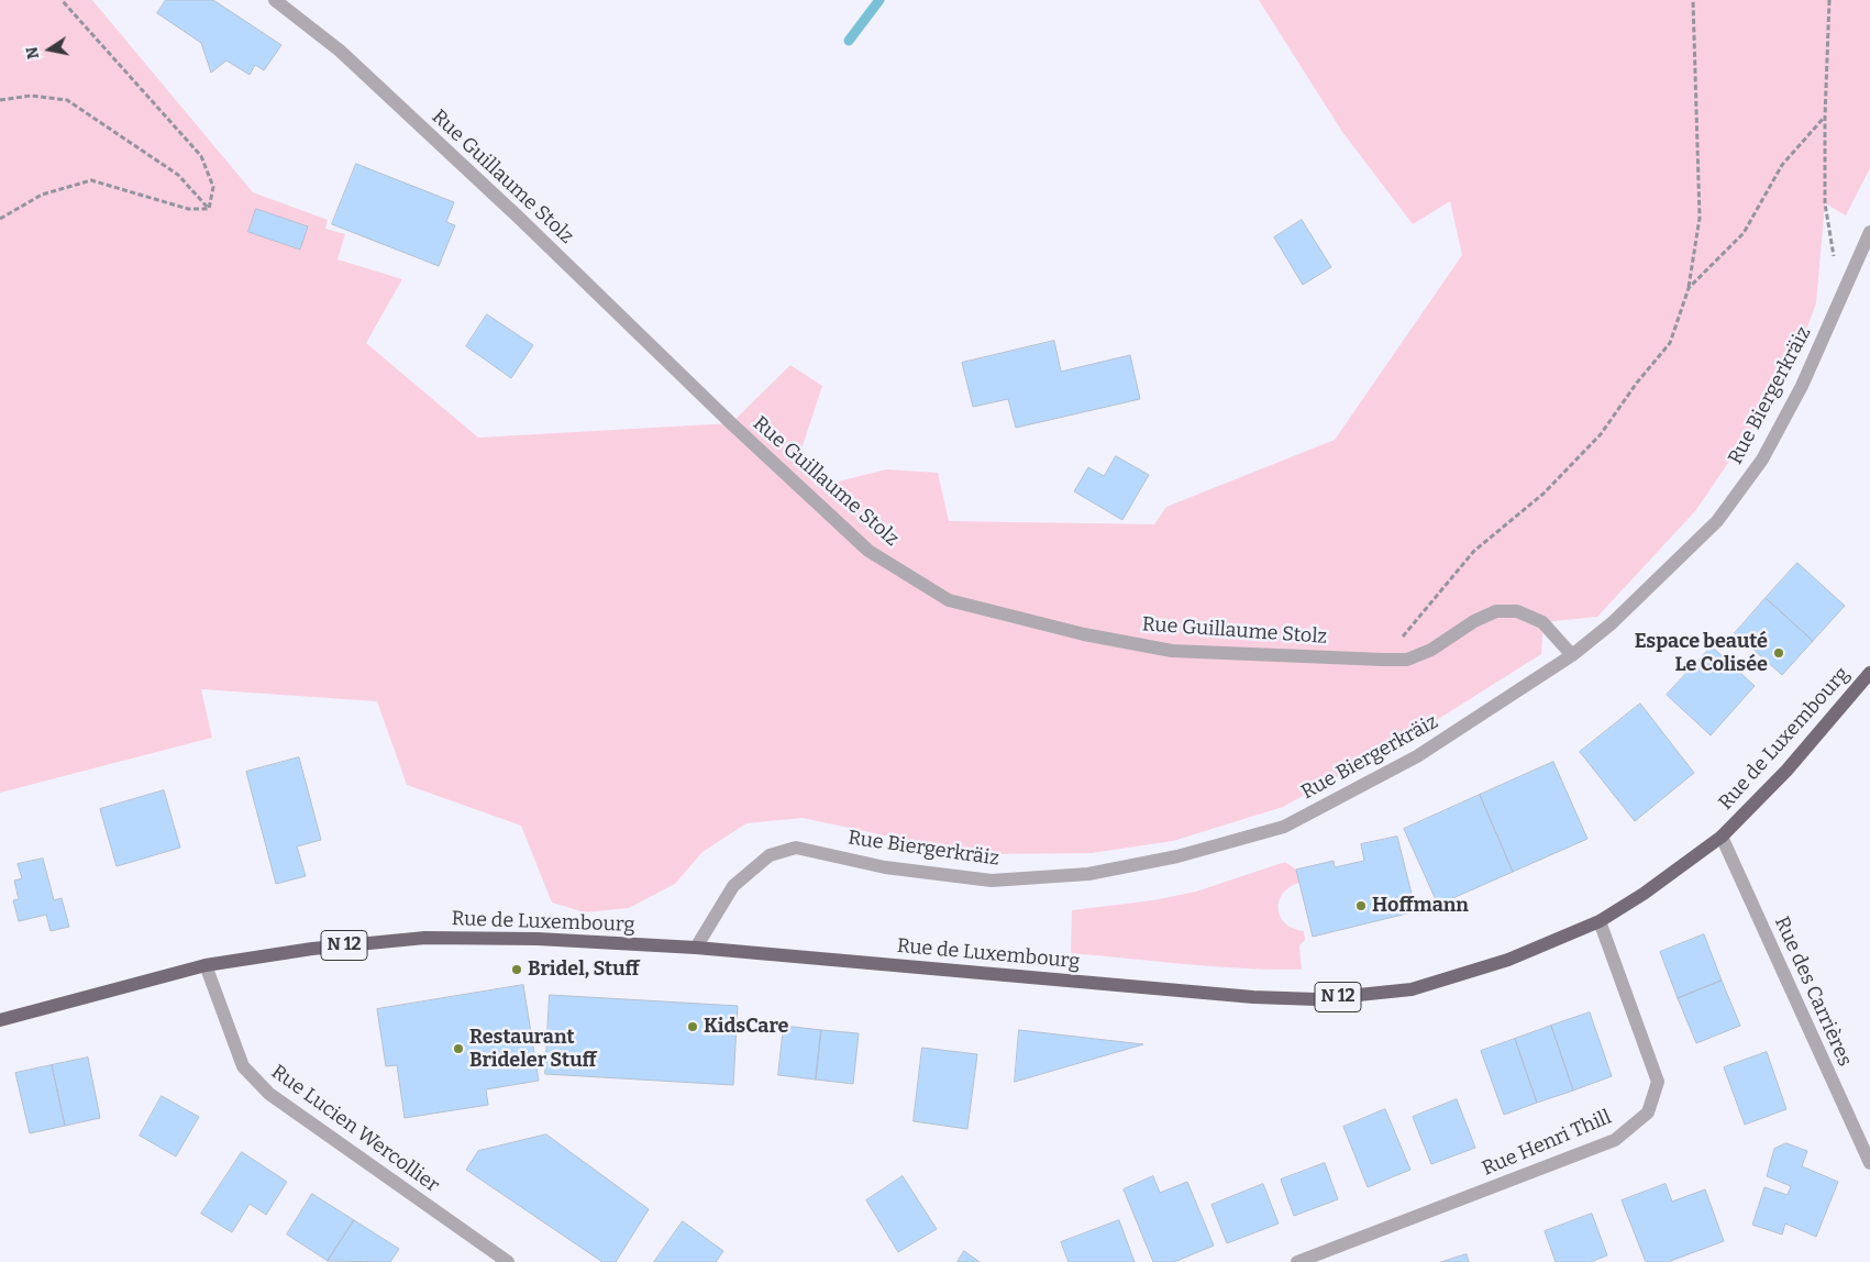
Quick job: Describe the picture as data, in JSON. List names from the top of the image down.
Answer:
{
  "streets": {
    "main road": ["Rue de Luxembourg", "N 12"],
    "street": [
      "Rue Guillaume Stolz",
      "Rue Biergerkräiz",
      "Rue des Carrières",
      "Rue Lucien Wercollier",
      "Rue Henri Thill"
    ]
  },
  "crossings": [
    ["Rue Guillaume Stolz", "Rue Biergerkräiz"],
    ["Rue Biergerkräiz", "Rue de Luxembourg"],
    ["Rue de Luxembourg", "Rue des Carrières"],
    ["Rue de Luxembourg", "Rue Lucien Wercollier"],
    ["Rue de Luxembourg", "Rue Henri Thill"]
  ],
  "places": [
    "Espace beauté Le Colisée",
    "Hoffmann",
    "Bridel, Stuff",
    "KidsCare",
    "Restaurant Brideler Stuff"
  ],
  "north": "left"
}
